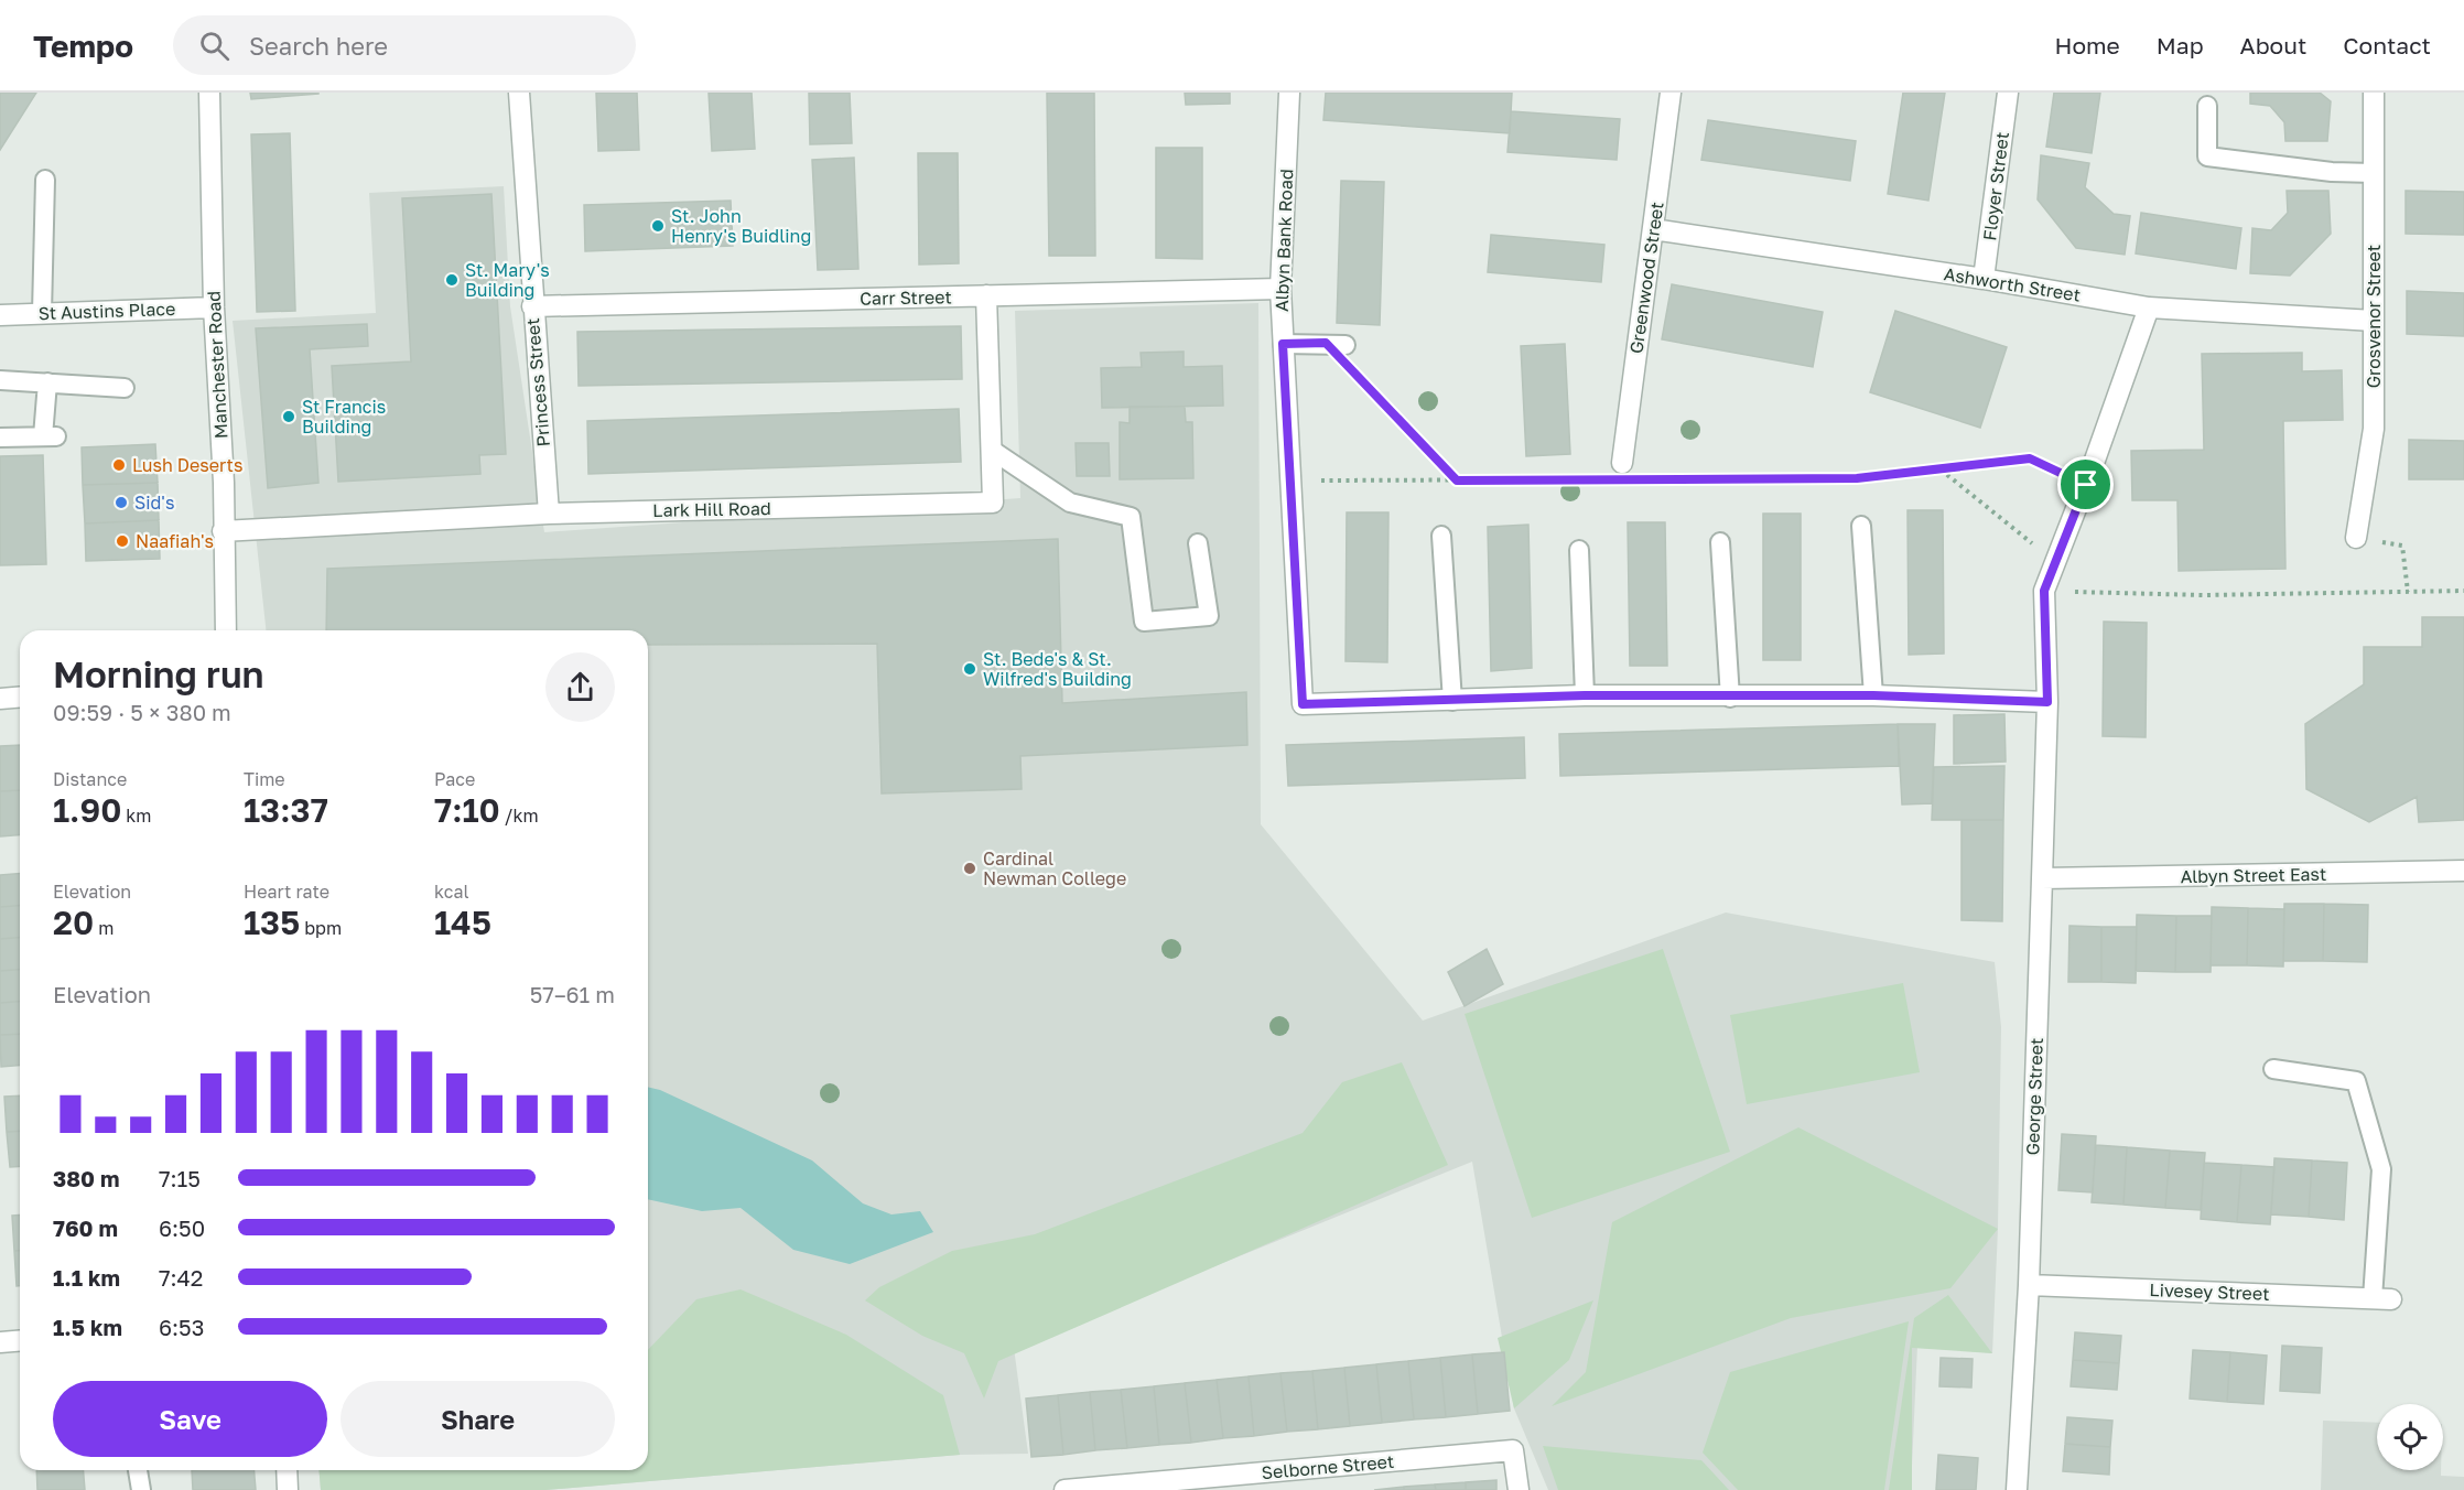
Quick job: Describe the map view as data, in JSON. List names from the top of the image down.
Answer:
{
  "streets": {
    "street": [
      "Floyer Street",
      "Albyn Bank Road",
      "Greenwood Street",
      "Ashworth Street",
      "Carr Street",
      "St Austins Place",
      "Grosvenor Street",
      "Manchester Road",
      "Princess Street",
      "Lark Hill Road",
      "Albyn Street East",
      "George Street",
      "Livesey Street",
      "Selborne Street"
    ]
  },
  "crossings": [
    ["Floyer Street", "Ashworth Street"],
    ["Albyn Bank Road", "Carr Street"],
    ["Greenwood Street", "Ashworth Street"],
    ["Ashworth Street", "Grosvenor Street"],
    ["Carr Street", "Princess Street"],
    ["Carr Street", "Lark Hill Road"],
    ["St Austins Place", "Manchester Road"],
    ["Manchester Road", "Lark Hill Road"],
    ["Princess Street", "Lark Hill Road"],
    ["Albyn Street East", "George Street"],
    ["George Street", "Livesey Street"]
  ],
  "places": [
    "St. John Henry's Buidling",
    "St. Mary's Building",
    "St Francis Building",
    "Lush Deserts",
    "Sid's",
    "Naafiah's",
    "St. Bede's & St. Wilfred's Building",
    "Cardinal Newman College"
  ],
  "page": {
    "header": "Tempo",
    "search": "Search here",
    "nav": [
      "Home",
      "Map",
      "About",
      "Contact"
    ],
    "heading": ["Morning run", "09:59 · 5 × 380 m"],
    "stats": [
      ["Distance", "1.90 km"],
      ["Time", "13:37"],
      ["Pace", "7:10 /km"],
      ["Elevation", "20 m"],
      ["Heart rate", "135 bpm"],
      ["kcal", "145"]
    ],
    "chart": ["Elevation", "57–61 m"],
    "list": [
      {
        "name": "380 m",
        "note": "7:15"
      },
      {
        "name": "760 m",
        "note": "6:50"
      },
      {
        "name": "1.1 km",
        "note": "7:42"
      },
      {
        "name": "1.5 km",
        "note": "6:53"
      }
    ],
    "buttons": ["Save", "Share"]
  }
}
